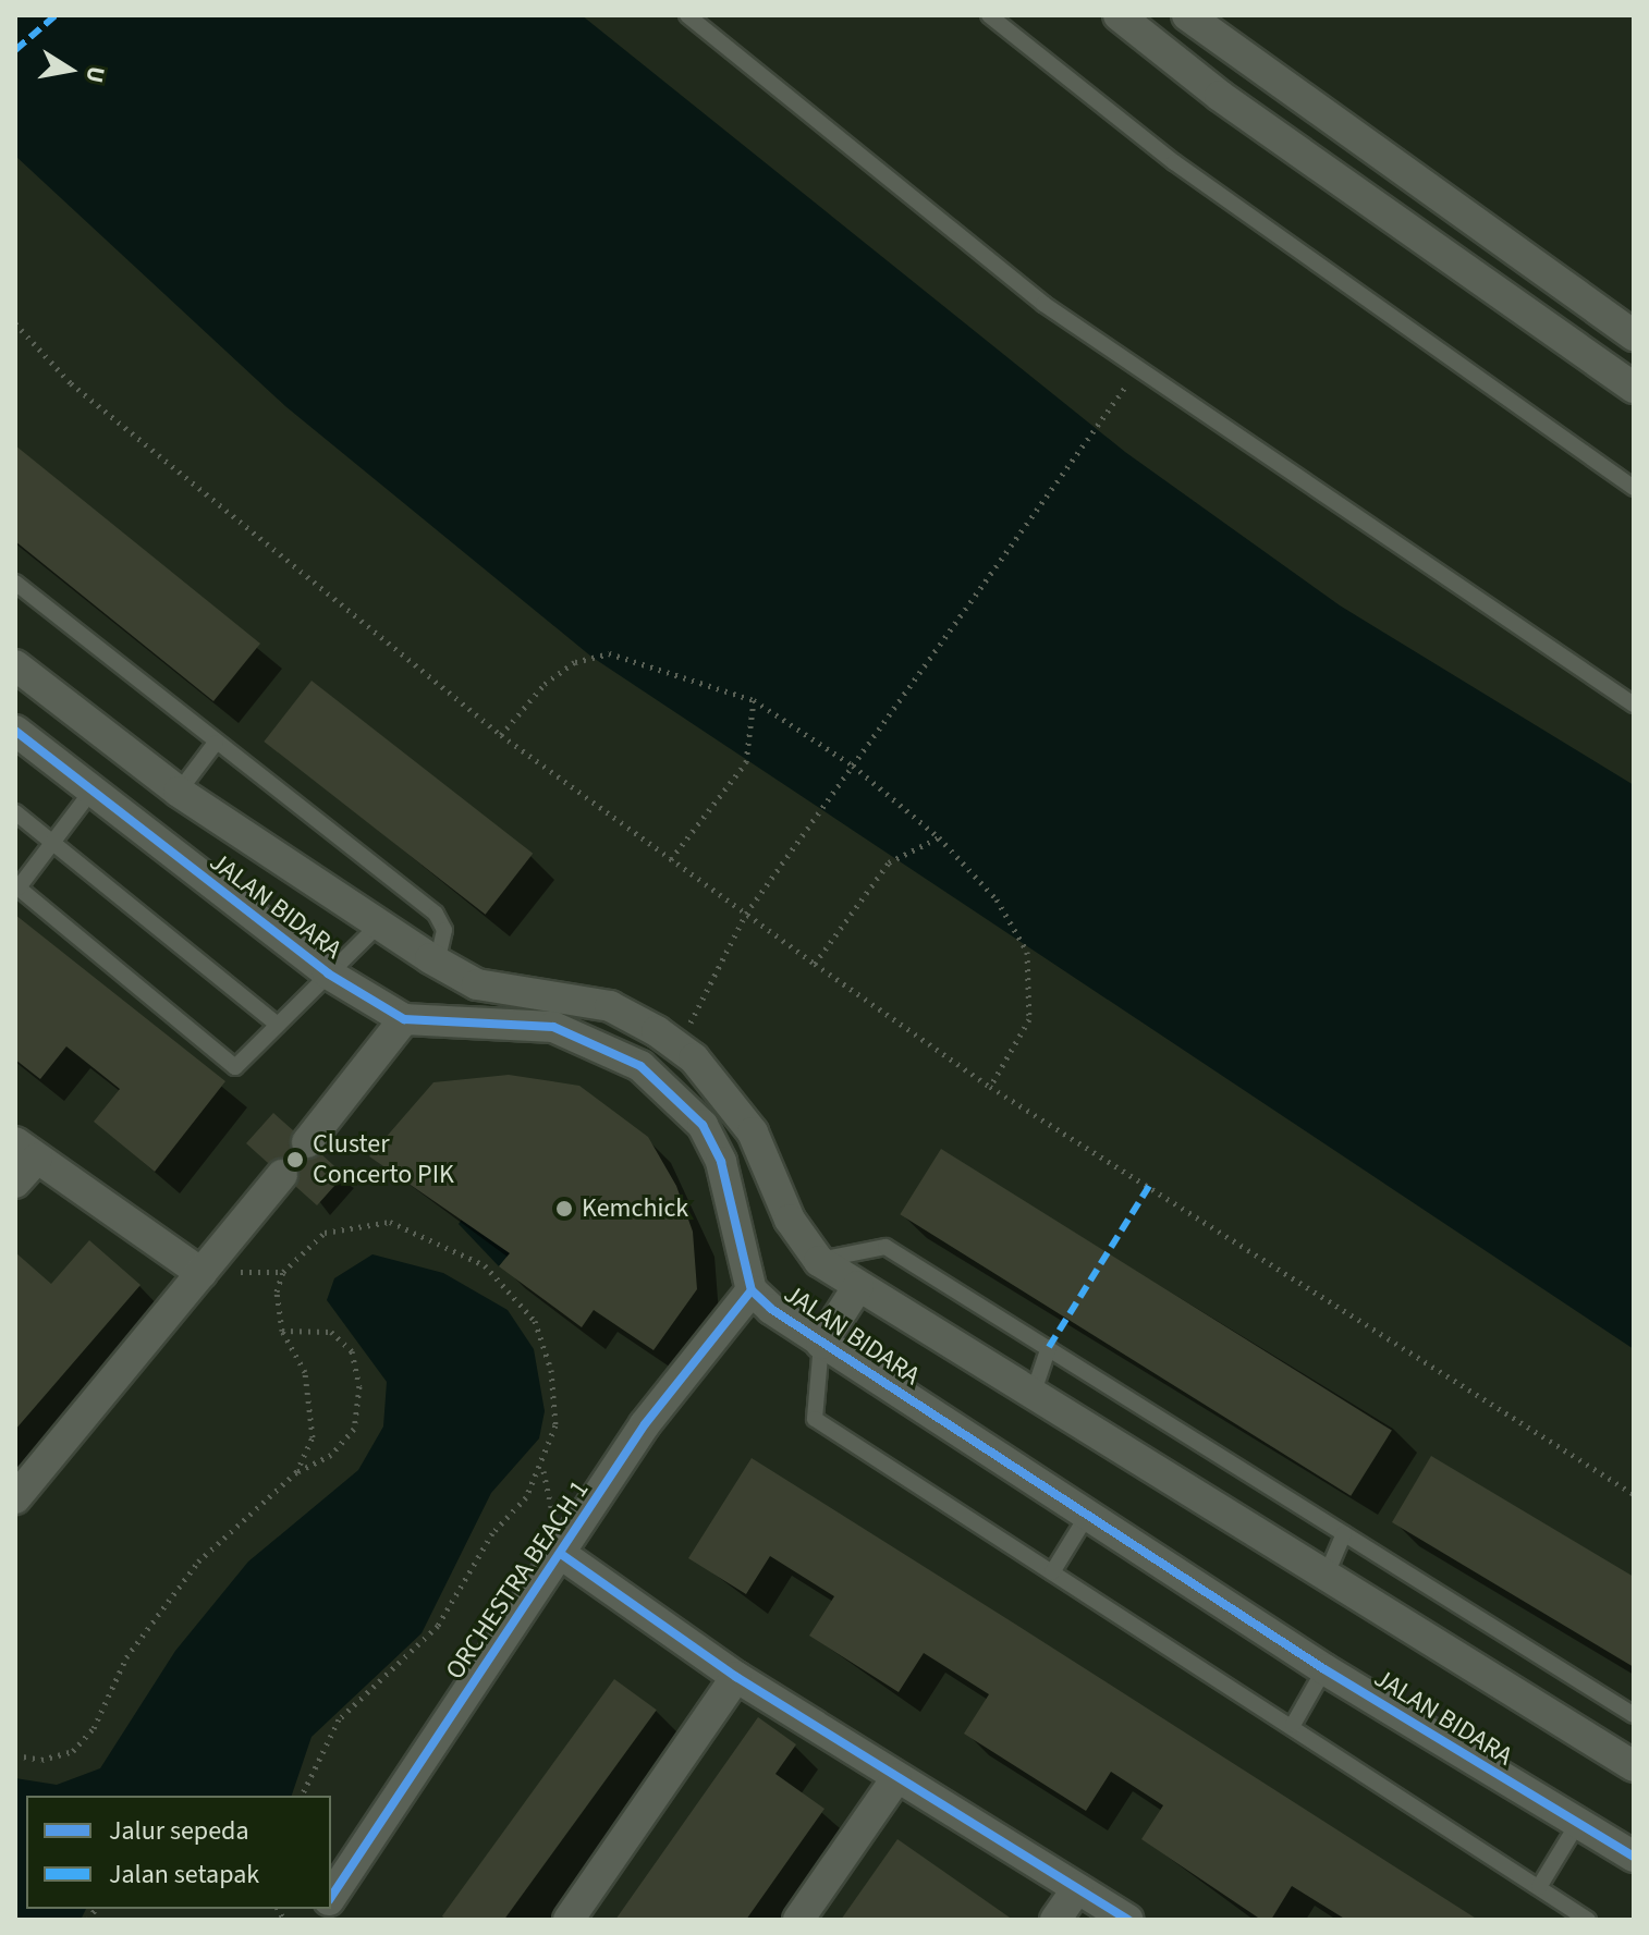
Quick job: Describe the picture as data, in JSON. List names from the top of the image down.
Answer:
{
  "streets": {
    "street": ["JALAN BIDARA", "ORCHESTRA BEACH 1"]
  },
  "crossings": [
    ["JALAN BIDARA", "ORCHESTRA BEACH 1"]
  ],
  "places": ["Cluster Concerto PIK", "Kemchick"],
  "legend": ["Jalur sepeda", "Jalan setapak"],
  "north": "right"
}
